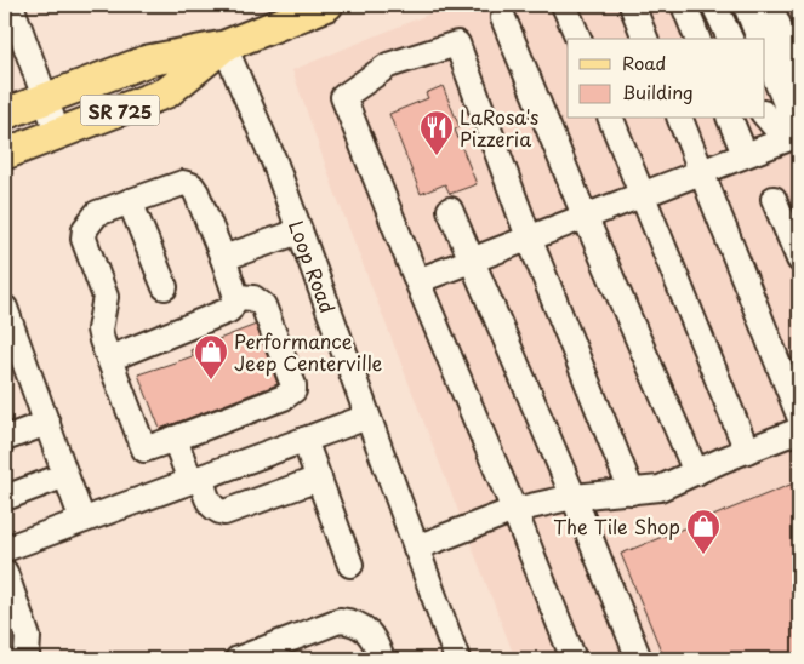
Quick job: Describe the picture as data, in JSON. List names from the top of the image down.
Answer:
{
  "streets": {
    "main road": ["SR 725"],
    "street": ["Loop Road"]
  },
  "crossings": [
    ["SR 725", "Loop Road"]
  ],
  "places": {
    "restaurant": ["LaRosa's Pizzeria"],
    "shop": ["Performance Jeep Centerville", "The Tile Shop"]
  },
  "legend": ["Road", "Building"]
}
